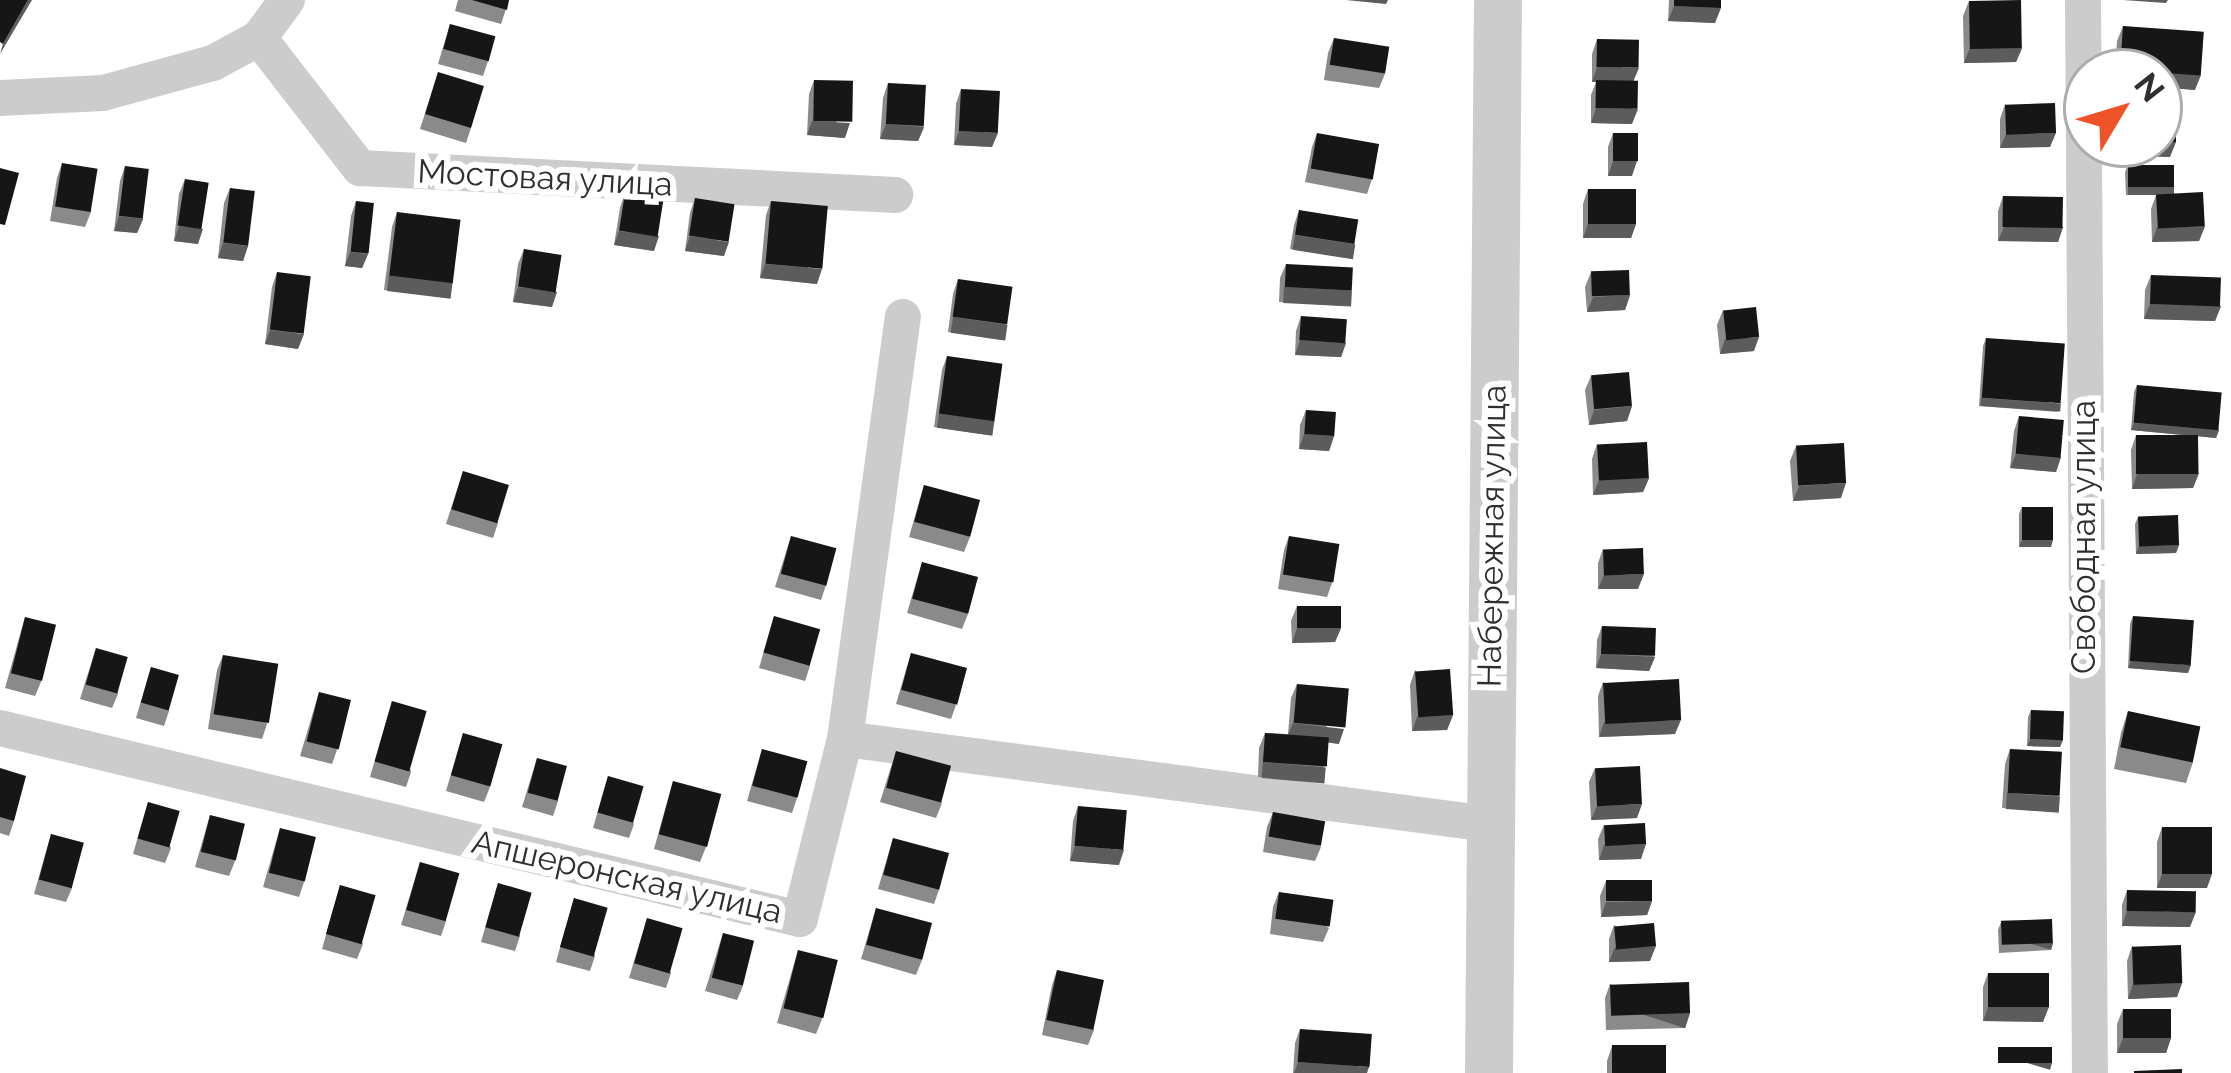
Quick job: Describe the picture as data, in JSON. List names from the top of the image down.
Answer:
{
  "streets": {
    "street": [
      "Мостовая улица",
      "Набережная улица",
      "Свободная улица",
      "Апшеронская улица"
    ]
  },
  "north": "top right"
}
